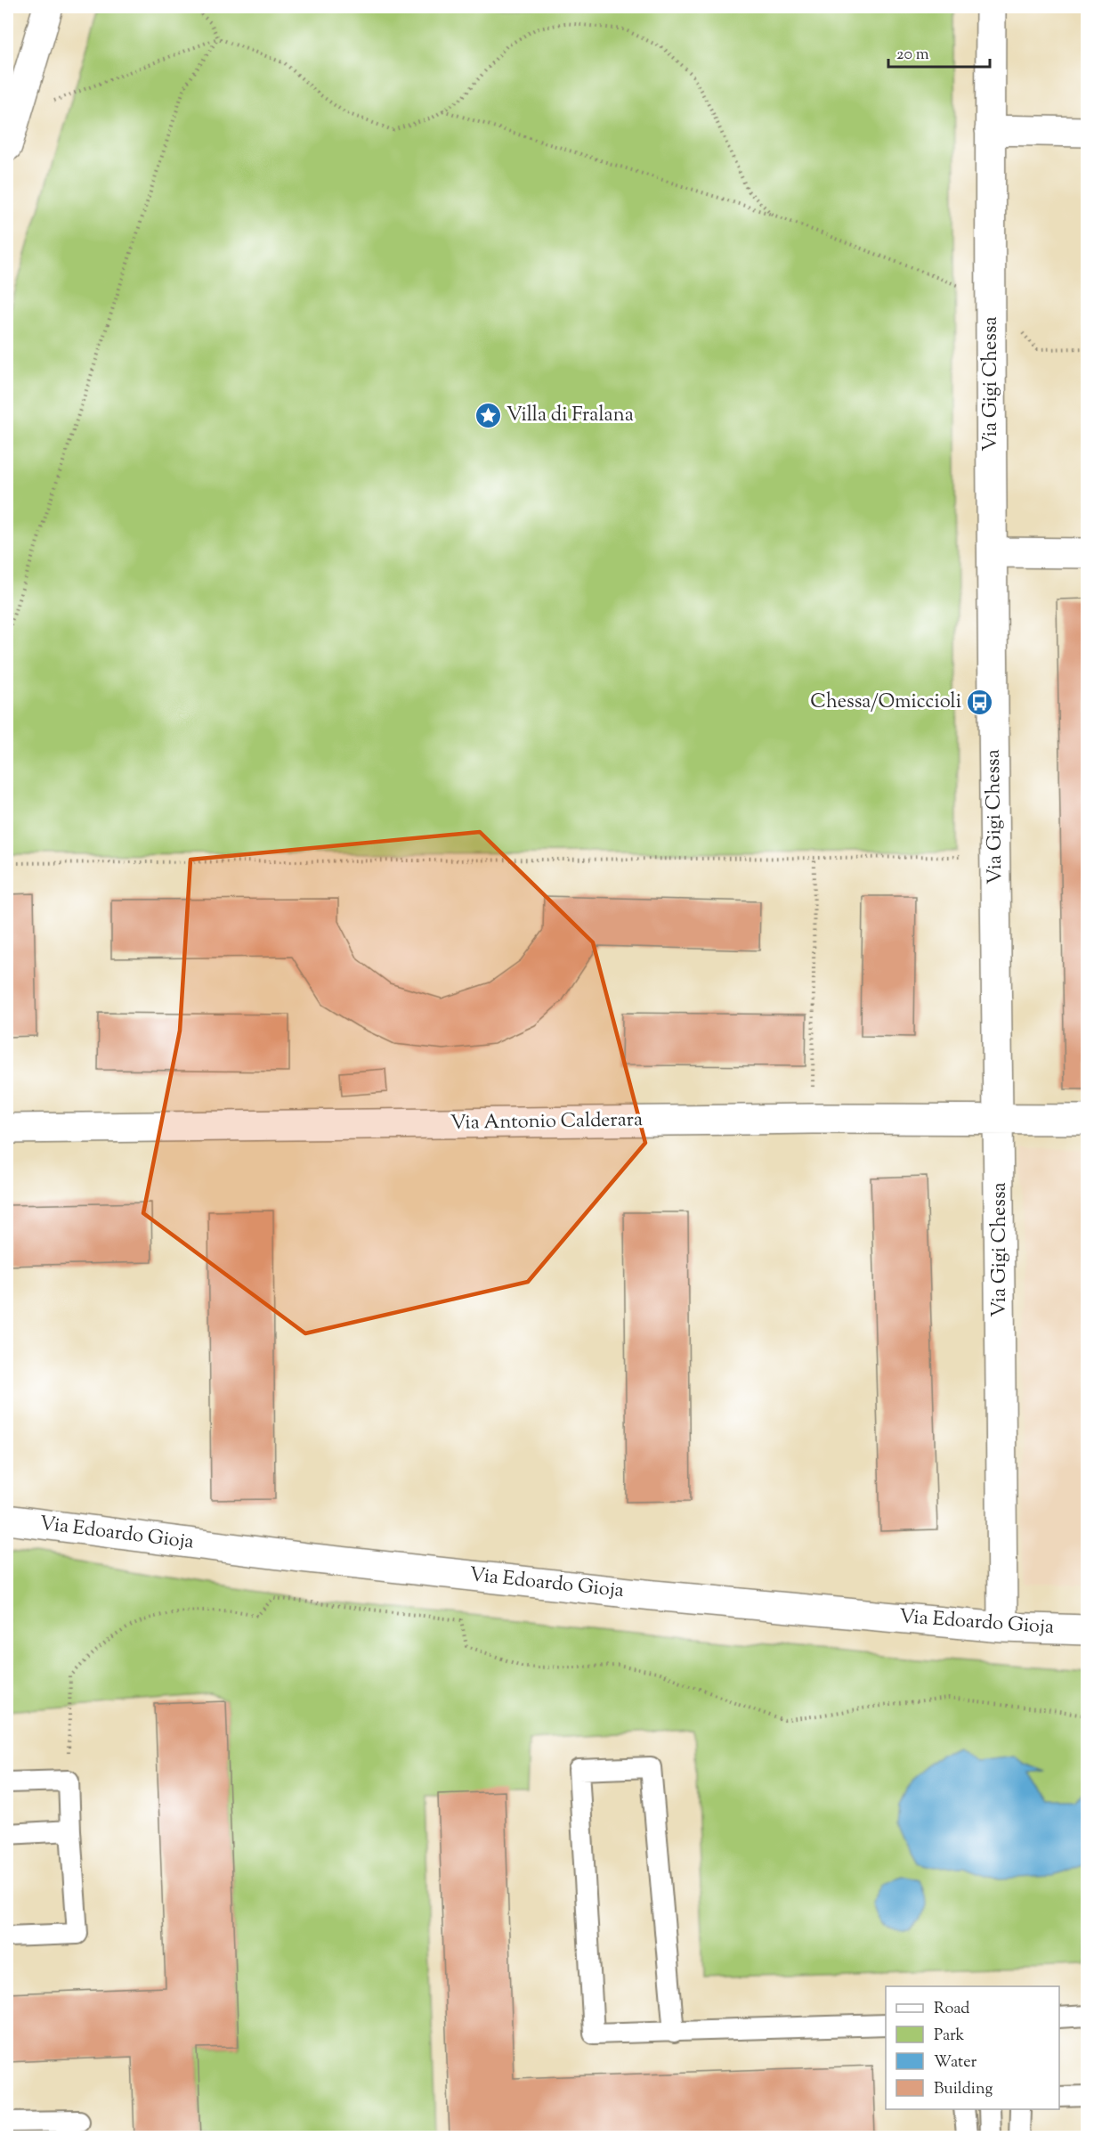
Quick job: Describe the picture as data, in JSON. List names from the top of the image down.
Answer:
{
  "streets": {
    "street": ["Via Gigi Chessa", "Via Antonio Calderara", "Via Edoardo Gioja"]
  },
  "crossings": [
    ["Via Gigi Chessa", "Via Antonio Calderara"],
    ["Via Gigi Chessa", "Via Edoardo Gioja"]
  ],
  "places": {
    "place": ["Villa di Fralana"],
    "bus stop": ["Chessa/Omiccioli"]
  },
  "legend": [
    "Road",
    "Park",
    "Water",
    "Building"
  ],
  "scale_bar": "20 m"
}
